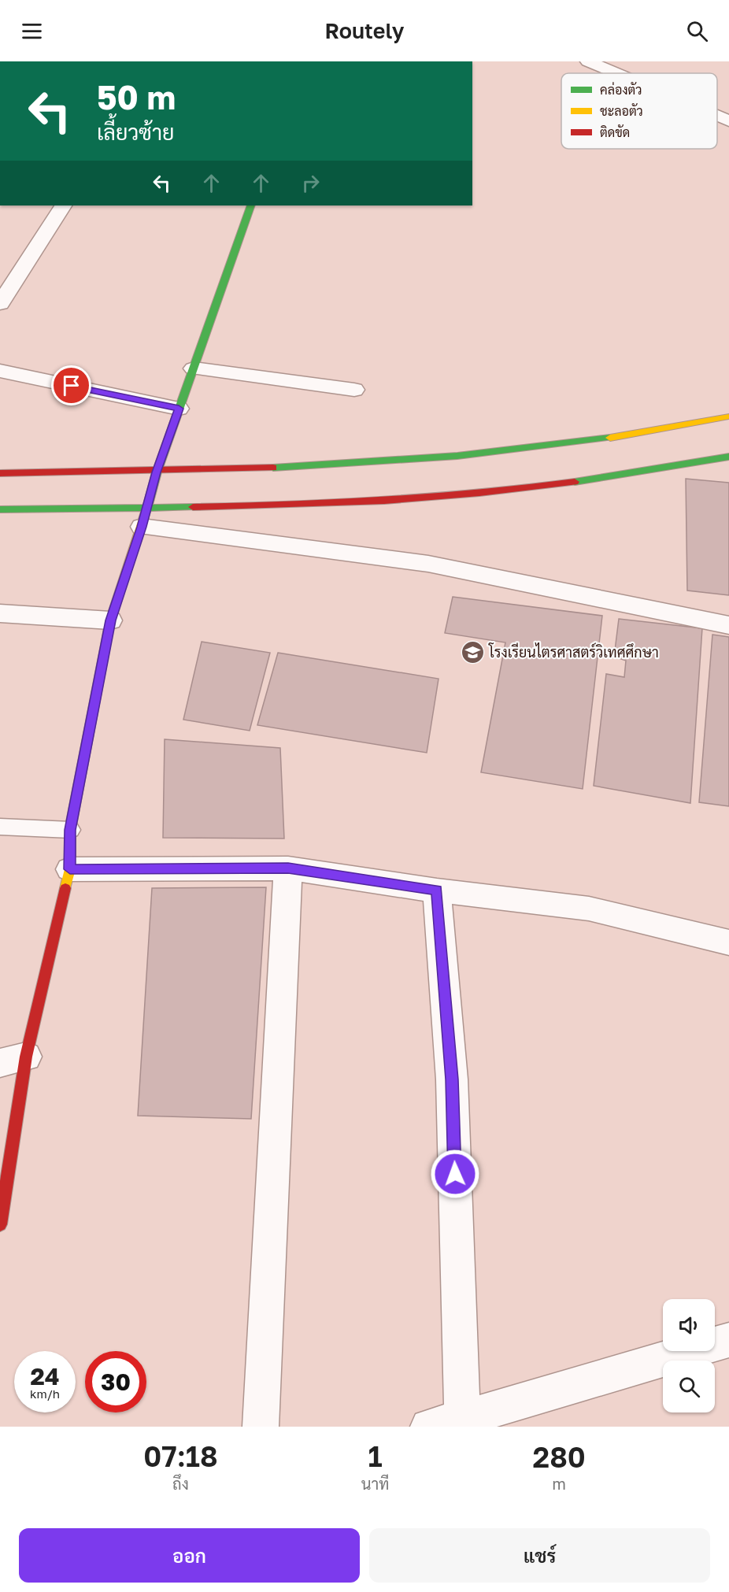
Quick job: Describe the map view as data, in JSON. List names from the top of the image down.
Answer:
{
  "places": {
    "school or university": ["โรงเรียนไตรศาสตร์วิเทศศึกษา"]
  },
  "legend": ["คล่องตัว", "ชะลอตัว", "ติดขัด"],
  "page": {
    "header": "Routely",
    "turn": ["50 m", "เลี้ยวซ้าย"],
    "speed": "24 km/h",
    "limit": "30",
    "eta": [
      "07:18",
      "ถึง",
      "1",
      "นาที",
      "280",
      "m"
    ],
    "buttons": ["ออก", "แชร์"]
  }
}
